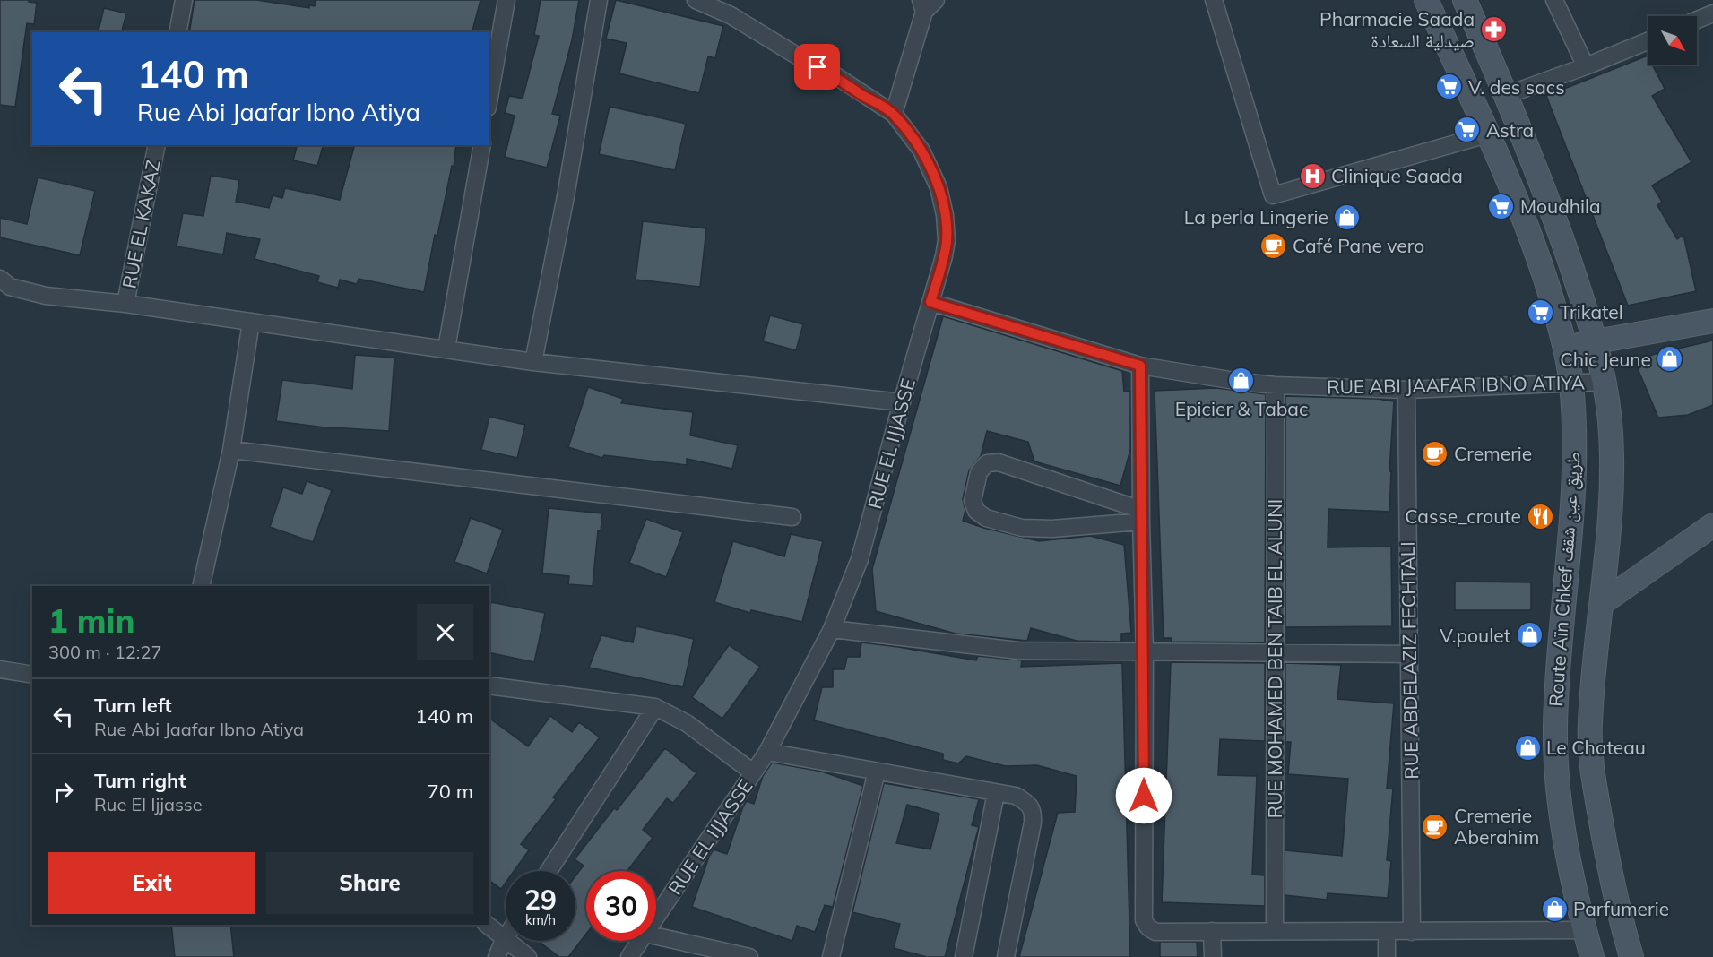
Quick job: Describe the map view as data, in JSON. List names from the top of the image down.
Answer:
{
  "streets": {
    "main road": ["Route Aïn Chkef طريق عين شقف"],
    "street": [
      "RUE EL KAKAZ",
      "RUE ABI JAAFAR IBNO ATIYA",
      "RUE EL IJJASSE",
      "RUE MOHAMED BEN TAIB EL ALUNI",
      "RUE ABDELAZIZ FECHTALI"
    ]
  },
  "crossings": [
    ["RUE ABI JAAFAR IBNO ATIYA", "RUE EL IJJASSE"],
    ["RUE ABI JAAFAR IBNO ATIYA", "Route Aïn Chkef طريق عين شقف"],
    ["RUE ABI JAAFAR IBNO ATIYA", "RUE MOHAMED BEN TAIB EL ALUNI"],
    ["RUE ABI JAAFAR IBNO ATIYA", "RUE ABDELAZIZ FECHTALI"]
  ],
  "places": {
    "pharmacy": ["Pharmacie Saada صيدلية السعادة"],
    "supermarket": [
      "V. des sacs",
      "Astra",
      "Moudhila",
      "Trikatel"
    ],
    "hospital": ["Clinique Saada"],
    "shop": [
      "La perla Lingerie",
      "Chic Jeune",
      "Epicier & Tabac",
      "V.poulet",
      "Le Chateau",
      "Parfumerie"
    ],
    "cafe": ["Café Pane vero", "Cremerie", "Cremerie Aberahim"],
    "restaurant": ["Casse_croute"]
  },
  "north": "bottom right",
  "page": {
    "turn": ["140 m", "Rue Abi Jaafar Ibno Atiya"],
    "heading": ["1 min", "300 m · 12:27"],
    "list": [
      {
        "name": "Turn left",
        "note": "Rue Abi Jaafar Ibno Atiya",
        "value": "140 m"
      },
      {
        "name": "Turn right",
        "note": "Rue El Ijjasse",
        "value": "70 m"
      }
    ],
    "buttons": ["Exit", "Share"],
    "speed": "29 km/h",
    "limit": "30"
  }
}
